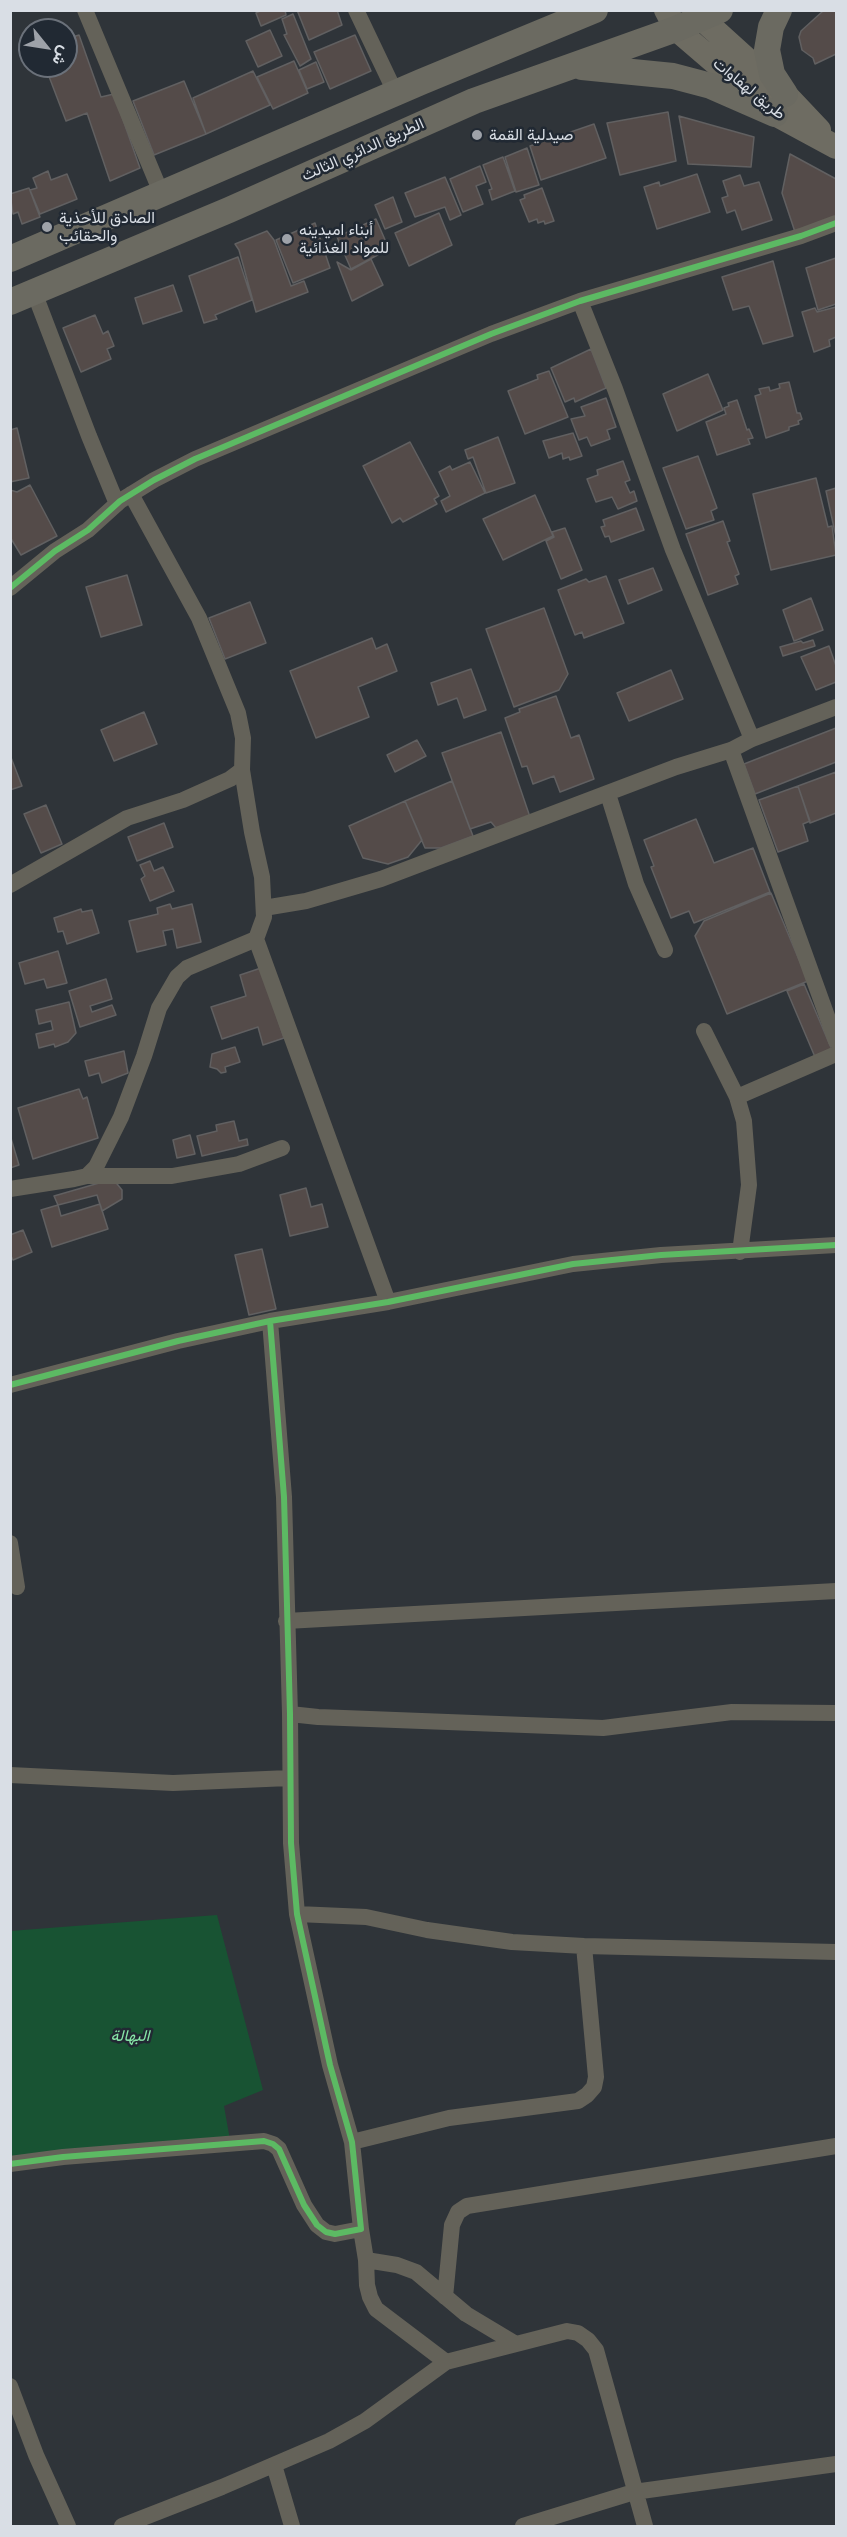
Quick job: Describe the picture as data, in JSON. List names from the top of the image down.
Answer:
{
  "streets": {
    "main road": ["الطريق الدائري الثالث"],
    "street": ["طريق لهفاوات"]
  },
  "crossings": [
    ["طريق لهفاوات", "الطريق الدائري الثالث"]
  ],
  "parks": ["البهالة"],
  "places": ["صيدلية القمة", "الصادق للأحذية والحقائب", "أبناء اميدينه للمواد الغذائية"],
  "north": "bottom right"
}
